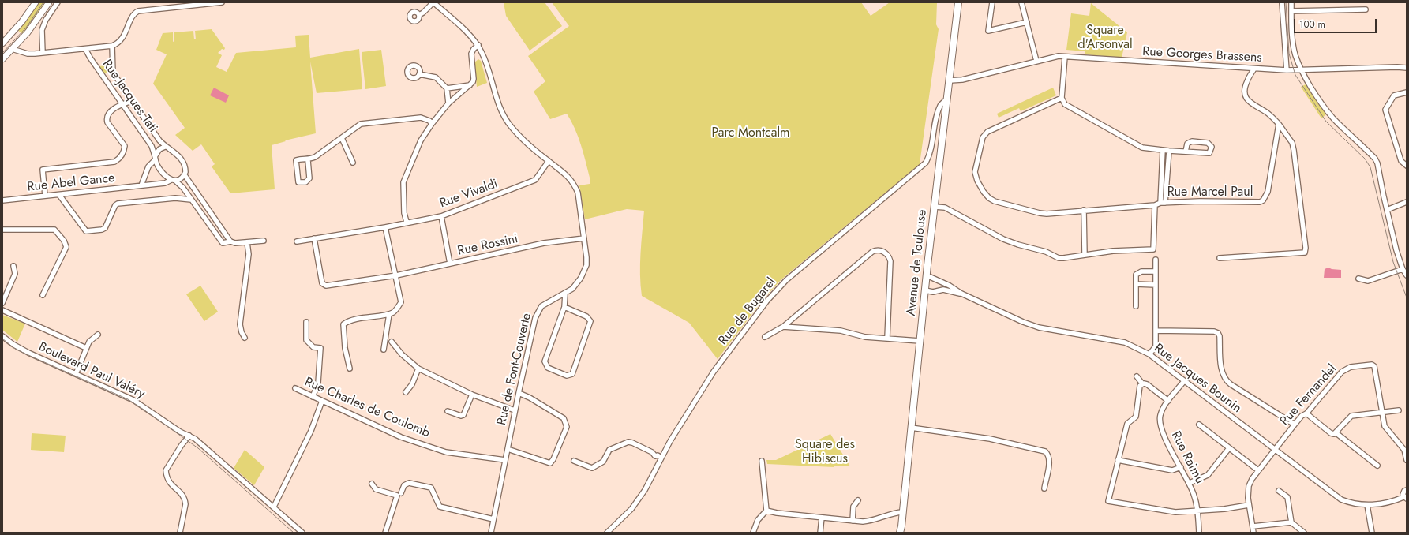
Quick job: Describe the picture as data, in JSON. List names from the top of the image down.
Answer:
{
  "streets": {
    "main road": ["Avenue de Toulouse"],
    "street": [
      "Rue Georges Brassens",
      "Rue Jacques Tati",
      "Rue Abel Gance",
      "Rue Marcel Paul",
      "Rue Vivaldi",
      "Rue Rossini",
      "Rue de Bugarel",
      "Rue de Font-Couverte",
      "Boulevard Paul Valéry",
      "Rue Jacques Bounin",
      "Rue Fernandel",
      "Rue Charles de Coulomb",
      "Rue Raimu"
    ]
  },
  "crossings": [
    ["Rue Georges Brassens", "Avenue de Toulouse"],
    ["Rue Jacques Tati", "Rue Abel Gance"],
    ["Rue Vivaldi", "Rue Rossini"],
    ["Rue Vivaldi", "Rue de Font-Couverte"],
    ["Rue Rossini", "Rue de Font-Couverte"],
    ["Avenue de Toulouse", "Rue de Bugarel"],
    ["Avenue de Toulouse", "Rue Jacques Bounin"],
    ["Rue de Font-Couverte", "Rue Charles de Coulomb"],
    ["Rue Jacques Bounin", "Rue Fernandel"],
    ["Rue Jacques Bounin", "Rue Raimu"]
  ],
  "parks": ["Square d'Arsonval", "Parc Montcalm", "Square des Hibiscus"],
  "scale_bar": "100 m"
}
